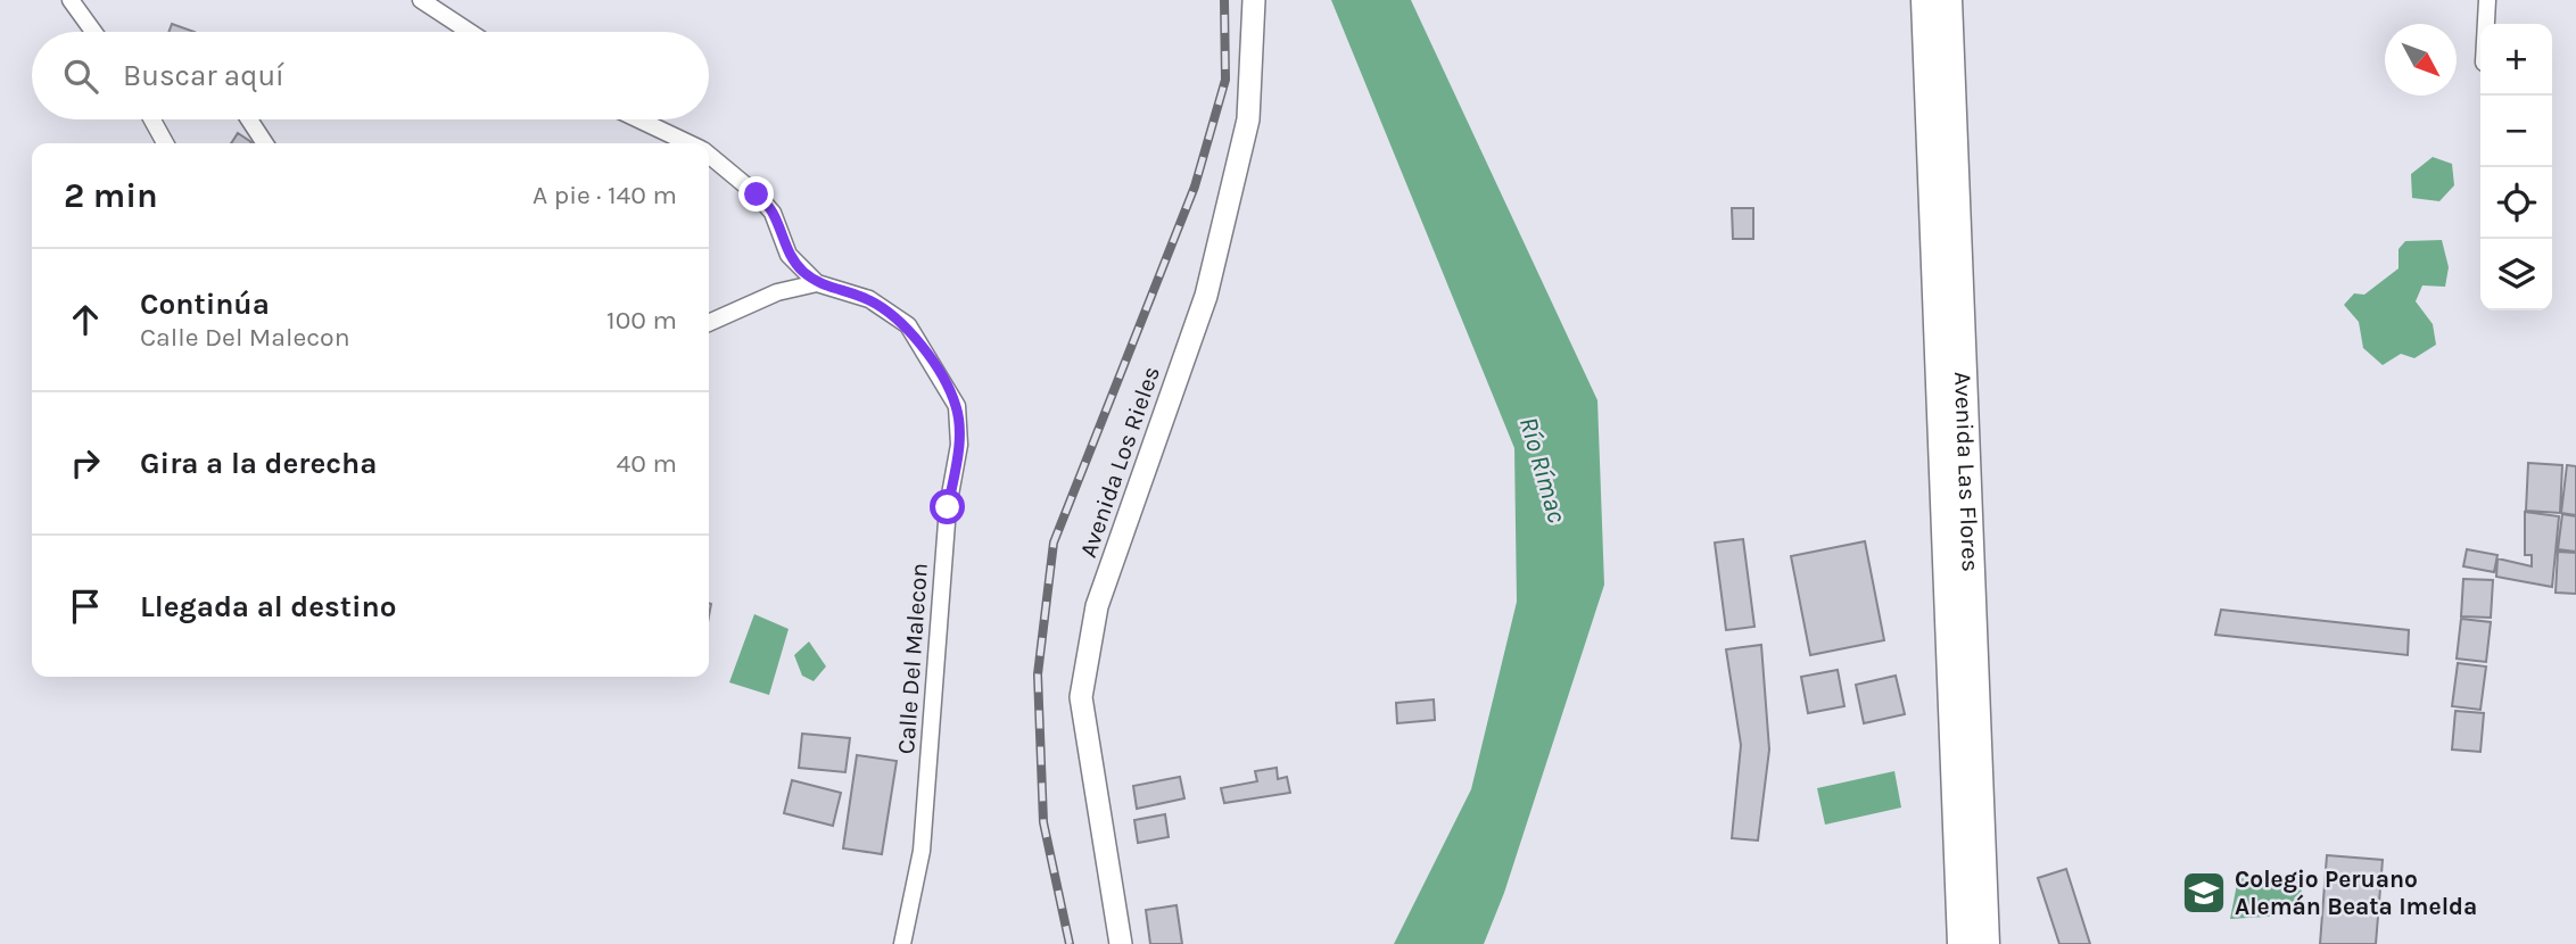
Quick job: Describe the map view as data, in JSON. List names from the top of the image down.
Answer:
{
  "streets": {
    "highway": ["Avenida Las Flores"],
    "street": ["Avenida Los Rieles", "Calle Del Malecon"]
  },
  "water": ["Río Rímac"],
  "places": {
    "school or university": ["Colegio Peruano Alemán Beata Imelda"]
  },
  "north": "bottom right",
  "page": {
    "map_buttons": ["+", "−"],
    "search": "Buscar aquí",
    "heading": ["2 min", "A pie · 140 m"],
    "list": [
      ["Continúa", "Calle Del Malecon", "100 m"],
      ["Gira a la derecha", "40 m"],
      "Llegada al destino"
    ]
  }
}
